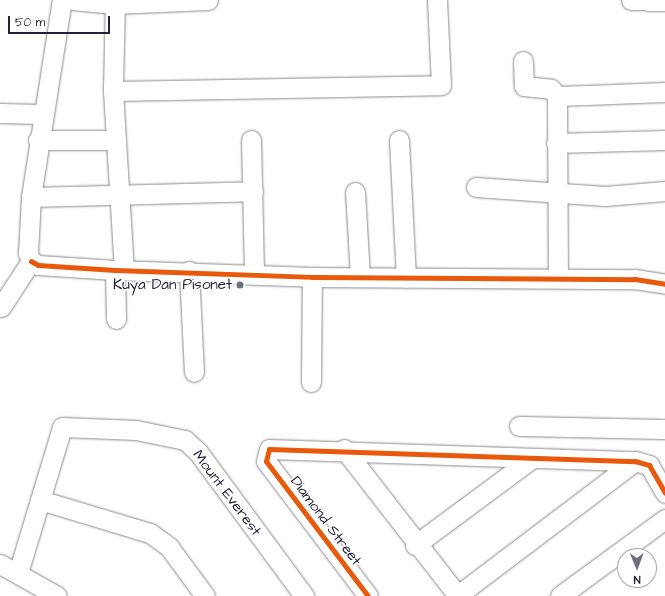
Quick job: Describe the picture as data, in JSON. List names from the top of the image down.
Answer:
{
  "streets": {
    "street": ["Mount Everest", "Diamond Street"]
  },
  "places": ["Kuya Dan Pisonet"],
  "scale_bar": "50 m",
  "north": "bottom"
}
